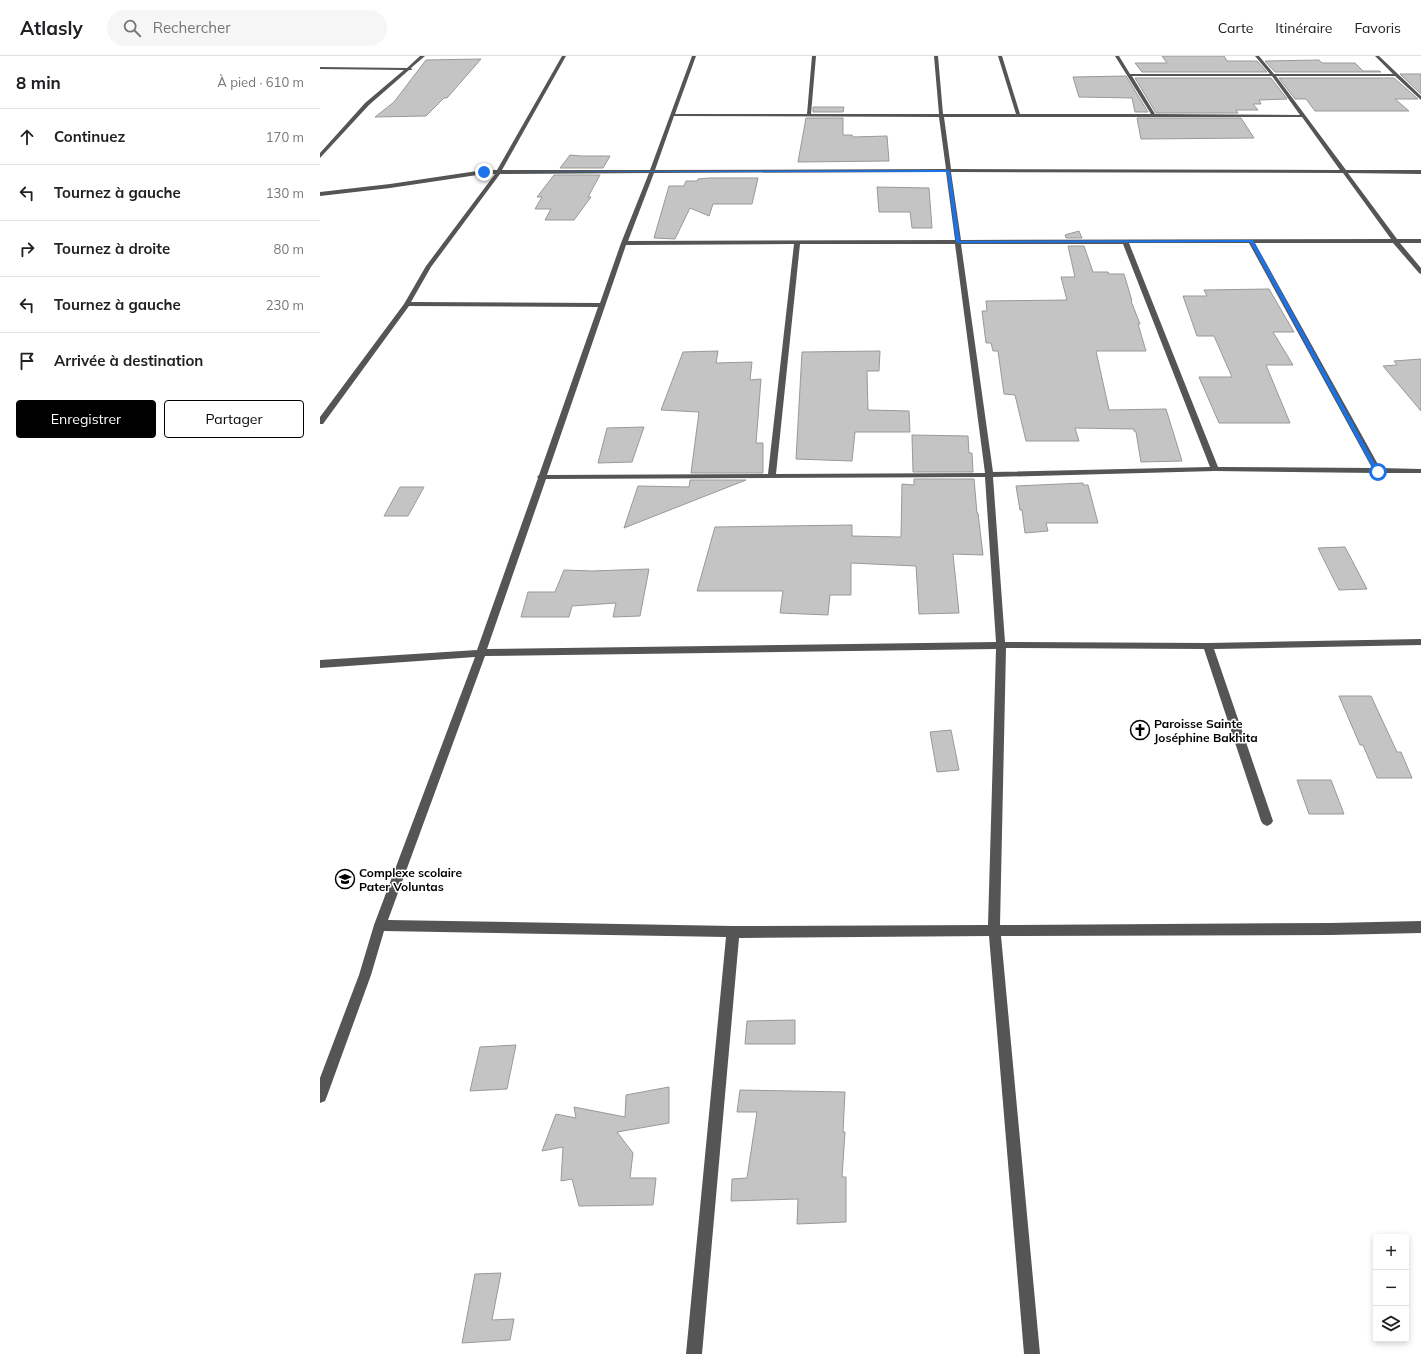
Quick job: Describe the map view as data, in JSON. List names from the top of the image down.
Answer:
{
  "places": {
    "church": ["Paroisse Sainte Joséphine Bakhita"],
    "school or university": ["Complexe scolaire Pater Voluntas"]
  },
  "page": {
    "header": "Atlasly",
    "search": "Rechercher",
    "nav": ["Carte", "Itinéraire", "Favoris"],
    "heading": ["8 min", "À pied · 610 m"],
    "list": [
      ["Continuez", "170 m"],
      ["Tournez à gauche", "130 m"],
      ["Tournez à droite", "80 m"],
      ["Tournez à gauche", "230 m"],
      "Arrivée à destination"
    ],
    "buttons": ["Enregistrer", "Partager"],
    "map_buttons": ["+", "−"]
  }
}
